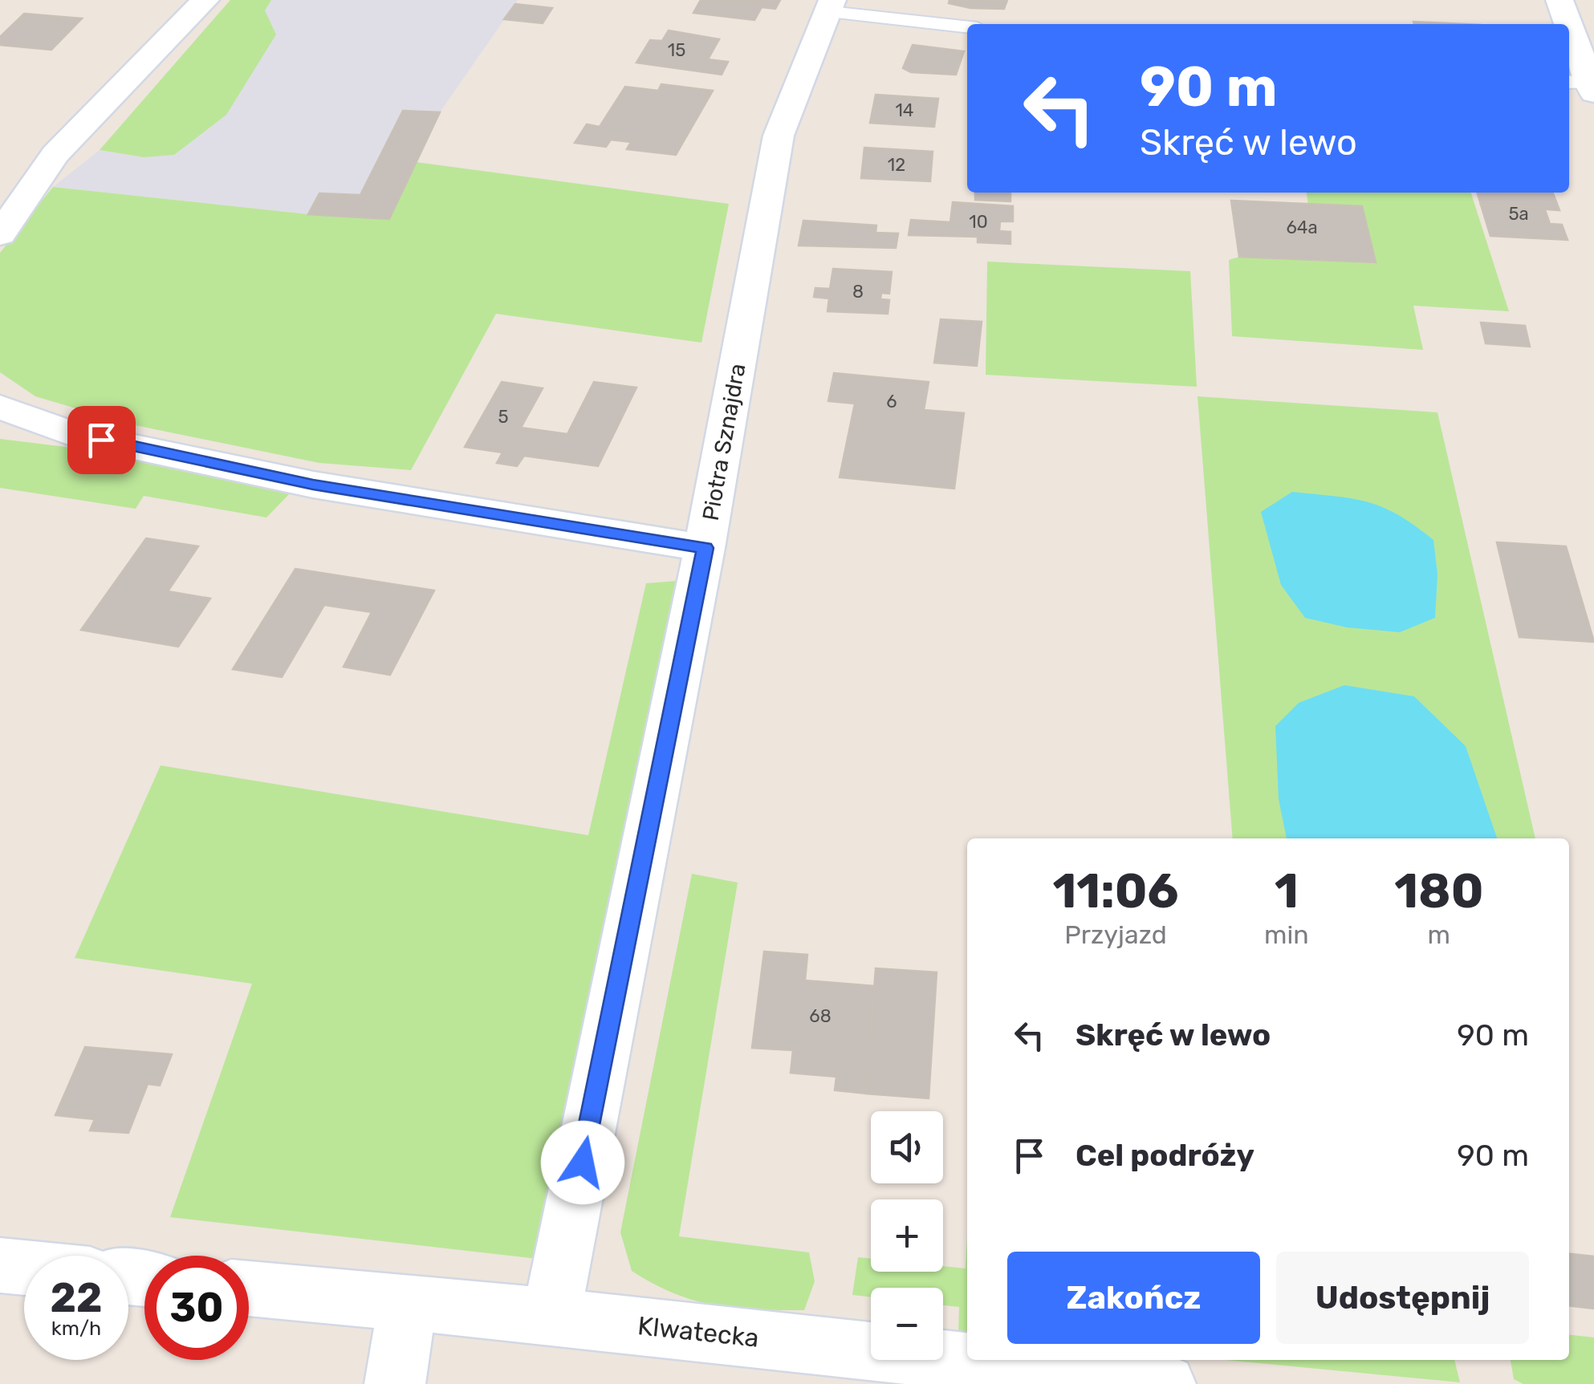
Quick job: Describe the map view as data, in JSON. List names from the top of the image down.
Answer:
{
  "streets": {
    "street": ["Piotra Sznajdra", "Klwatecka"]
  },
  "crossings": [
    ["Piotra Sznajdra", "Klwatecka"]
  ],
  "house_numbers": [
    "15",
    "14",
    "12",
    "5a",
    "10",
    "64a",
    "8",
    "6",
    "5",
    "68"
  ],
  "page": {
    "turn": ["90 m", "Skręć w lewo"],
    "eta": [
      "11:06",
      "Przyjazd",
      "1",
      "min",
      "180",
      "m"
    ],
    "list": [
      {
        "name": "Skręć w lewo",
        "value": "90 m"
      },
      {
        "name": "Cel podróży",
        "value": "90 m"
      }
    ],
    "map_buttons": ["+", "−"],
    "buttons": ["Zakończ", "Udostępnij"],
    "speed": "22 km/h",
    "limit": "30"
  }
}
